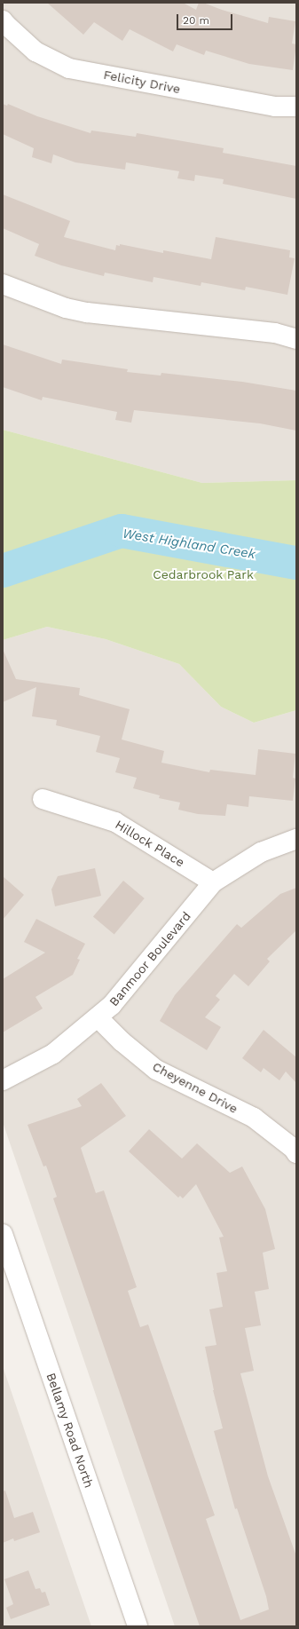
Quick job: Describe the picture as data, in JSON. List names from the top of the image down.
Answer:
{
  "streets": {
    "street": [
      "Felicity Drive",
      "Hillock Place",
      "Banmoor Boulevard",
      "Cheyenne Drive",
      "Bellamy Road North"
    ]
  },
  "crossings": [
    ["Hillock Place", "Banmoor Boulevard"],
    ["Banmoor Boulevard", "Cheyenne Drive"]
  ],
  "water": ["West Highland Creek"],
  "parks": ["Cedarbrook Park"],
  "scale_bar": "20 m"
}
